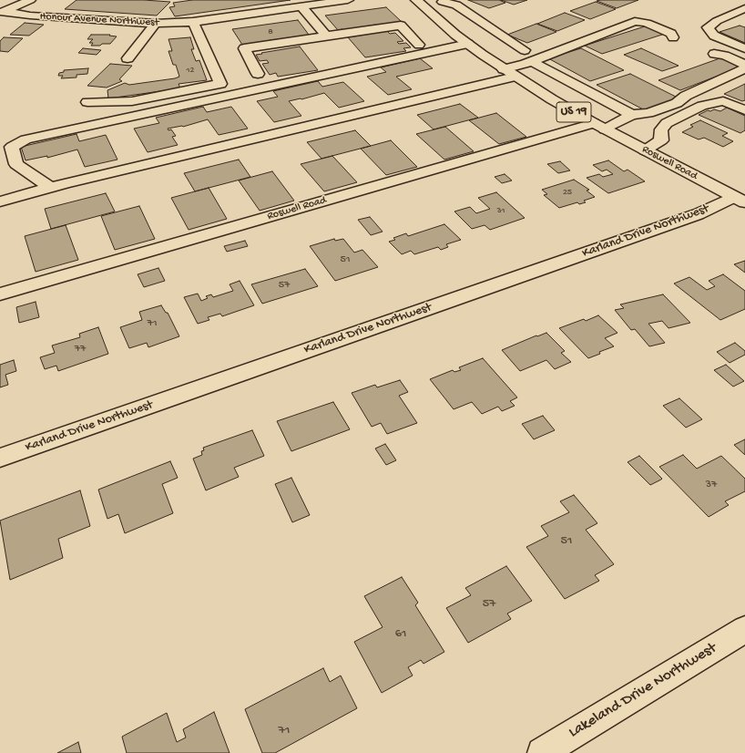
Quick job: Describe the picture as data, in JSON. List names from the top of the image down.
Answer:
{
  "streets": {
    "street": [
      "Honour Avenue Northwest",
      "US 19",
      "Roswell Road",
      "Karland Drive Northwest",
      "Lakeland Drive Northwest"
    ]
  },
  "crossings": [
    ["Roswell Road", "Karland Drive Northwest"]
  ],
  "house_numbers": [
    "8",
    "12",
    "25",
    "31",
    "51",
    "57",
    "71",
    "77",
    "37",
    "51",
    "57",
    "61",
    "71"
  ]
}
